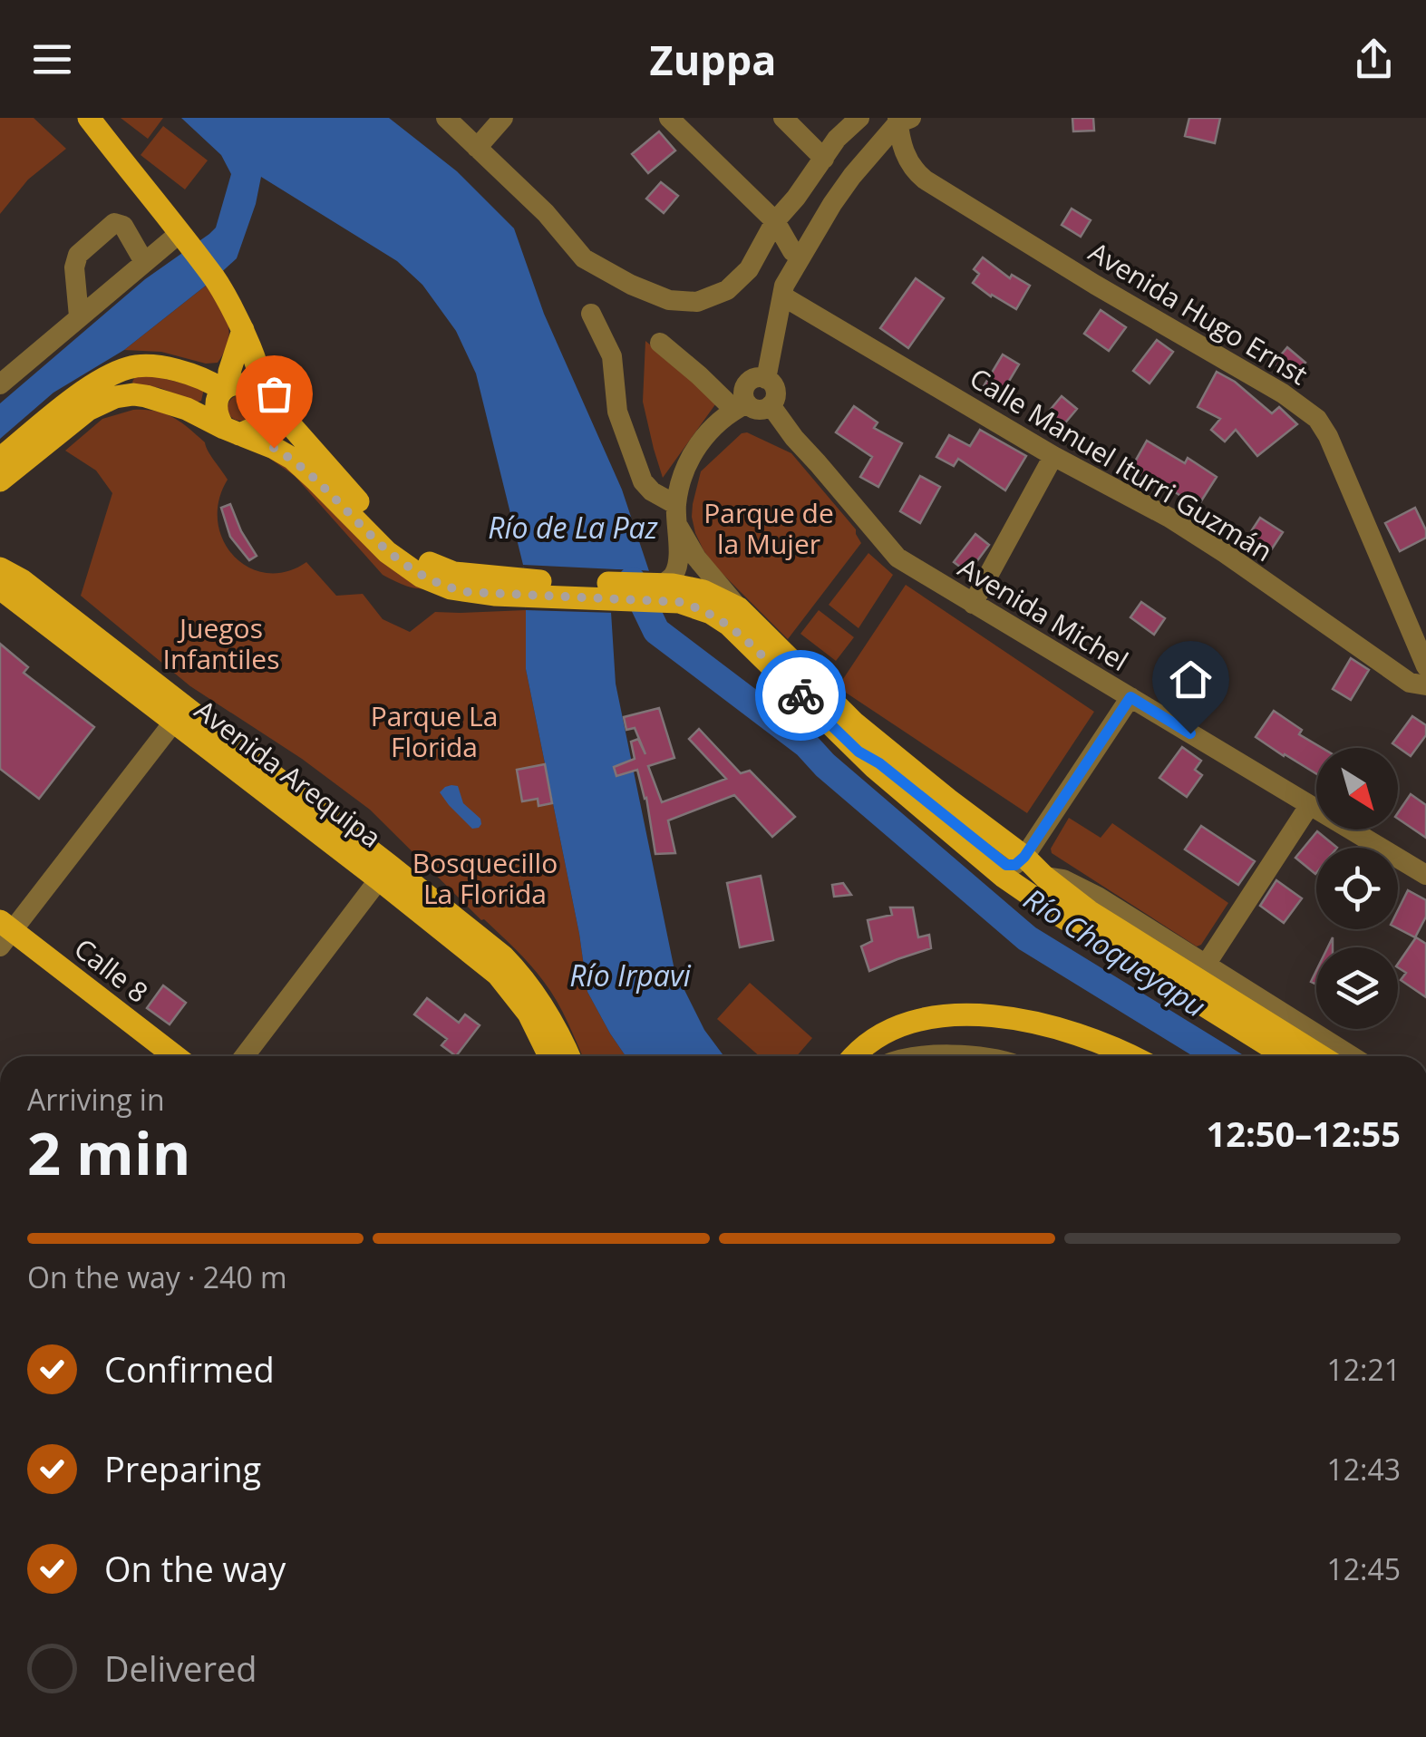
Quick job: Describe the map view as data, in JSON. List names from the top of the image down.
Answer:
{
  "streets": {
    "main road": ["Avenida Arequipa", "Calle 8"],
    "street": ["Avenida Hugo Ernst", "Calle Manuel Iturri Guzmán", "Avenida Michel"]
  },
  "water": ["Río de La Paz", "Río Choqueyapu", "Río Irpavi"],
  "parks": [
    "Parque de la Mujer",
    "Juegos Infantiles",
    "Parque La Florida",
    "Bosquecillo La Florida"
  ],
  "north": "bottom right",
  "page": {
    "header": "Zuppa",
    "heading": ["2 min", "Arriving in", "12:50–12:55"],
    "bar": "On the way · 240 m",
    "list": [
      ["Confirmed", "12:21"],
      ["Preparing", "12:43"],
      ["On the way", "12:45"],
      "Delivered"
    ]
  }
}
